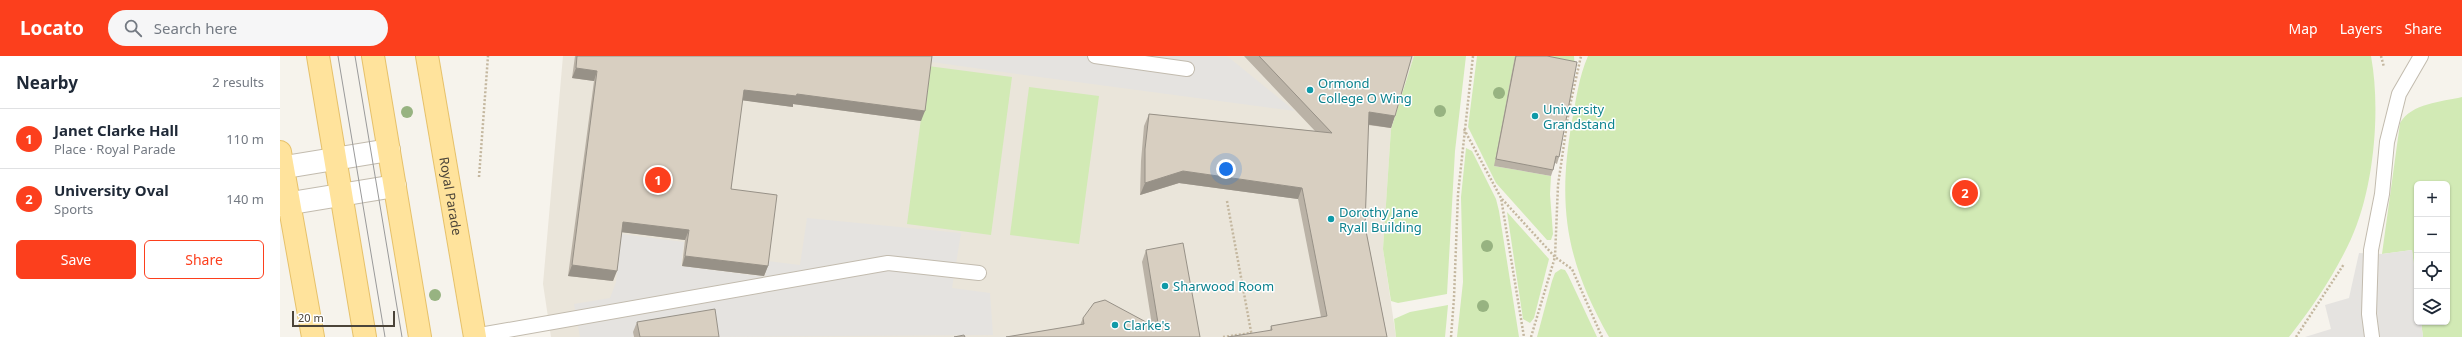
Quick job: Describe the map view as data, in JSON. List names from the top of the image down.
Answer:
{
  "streets": {
    "main road": ["Royal Parade"]
  },
  "places": [
    "Ormond College O Wing",
    "University Grandstand",
    "Dorothy Jane Ryall Building",
    "Sharwood Room",
    "Clarke's"
  ],
  "scale_bar": "20 m",
  "page": {
    "header": "Locato",
    "search": "Search here",
    "nav": ["Map", "Layers", "Share"],
    "heading": ["Nearby", "2 results"],
    "list": [
      {
        "mark": "1",
        "name": "Janet Clarke Hall",
        "note": "Place · Royal Parade",
        "value": "110 m"
      },
      {
        "mark": "2",
        "name": "University Oval",
        "note": "Sports",
        "value": "140 m"
      }
    ],
    "pins": ["1", "2"],
    "map_buttons": ["+", "−"],
    "buttons": ["Save", "Share"],
    "scale": "20 m"
  }
}
